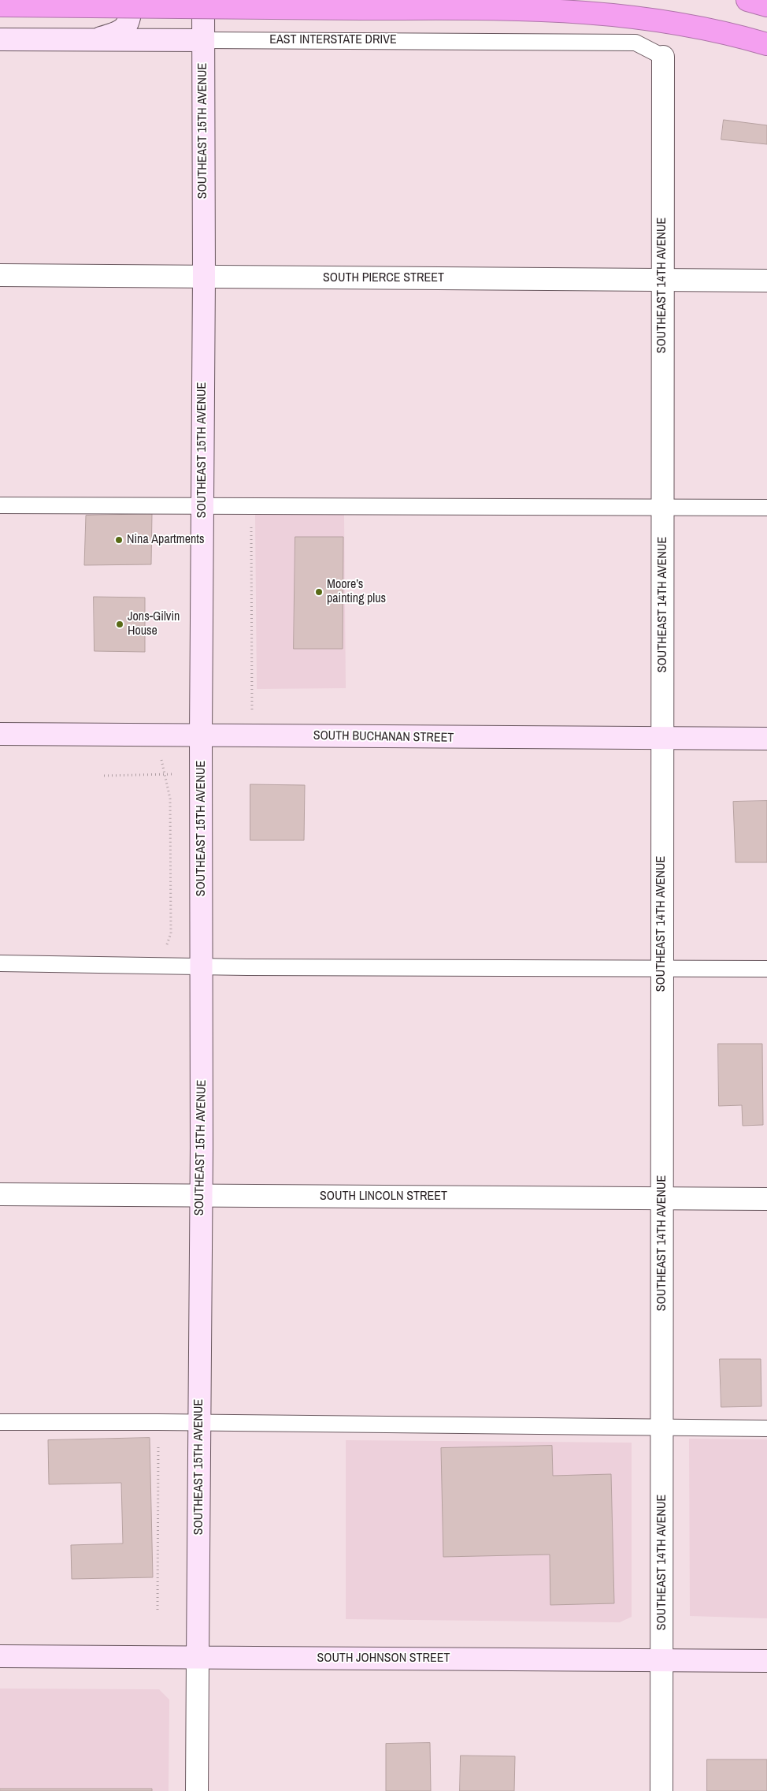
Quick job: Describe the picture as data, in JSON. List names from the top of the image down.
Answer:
{
  "streets": {
    "main road": [
      "EAST INTERSTATE DRIVE",
      "SOUTHEAST 15TH AVENUE",
      "SOUTH BUCHANAN STREET",
      "SOUTH JOHNSON STREET"
    ],
    "street": ["SOUTH PIERCE STREET", "SOUTHEAST 14TH AVENUE", "SOUTH LINCOLN STREET"]
  },
  "crossings": [
    ["EAST INTERSTATE DRIVE", "SOUTHEAST 15TH AVENUE"],
    ["EAST INTERSTATE DRIVE", "SOUTHEAST 14TH AVENUE"],
    ["SOUTHEAST 15TH AVENUE", "SOUTH PIERCE STREET"],
    ["SOUTHEAST 15TH AVENUE", "SOUTH BUCHANAN STREET"],
    ["SOUTHEAST 15TH AVENUE", "SOUTH LINCOLN STREET"],
    ["SOUTHEAST 15TH AVENUE", "SOUTH JOHNSON STREET"],
    ["SOUTH PIERCE STREET", "SOUTHEAST 14TH AVENUE"],
    ["SOUTHEAST 14TH AVENUE", "SOUTH BUCHANAN STREET"],
    ["SOUTHEAST 14TH AVENUE", "SOUTH LINCOLN STREET"],
    ["SOUTHEAST 14TH AVENUE", "SOUTH JOHNSON STREET"]
  ],
  "places": ["Nina Apartments", "Moore’s painting plus", "Jons-Gilvin House"]
}
